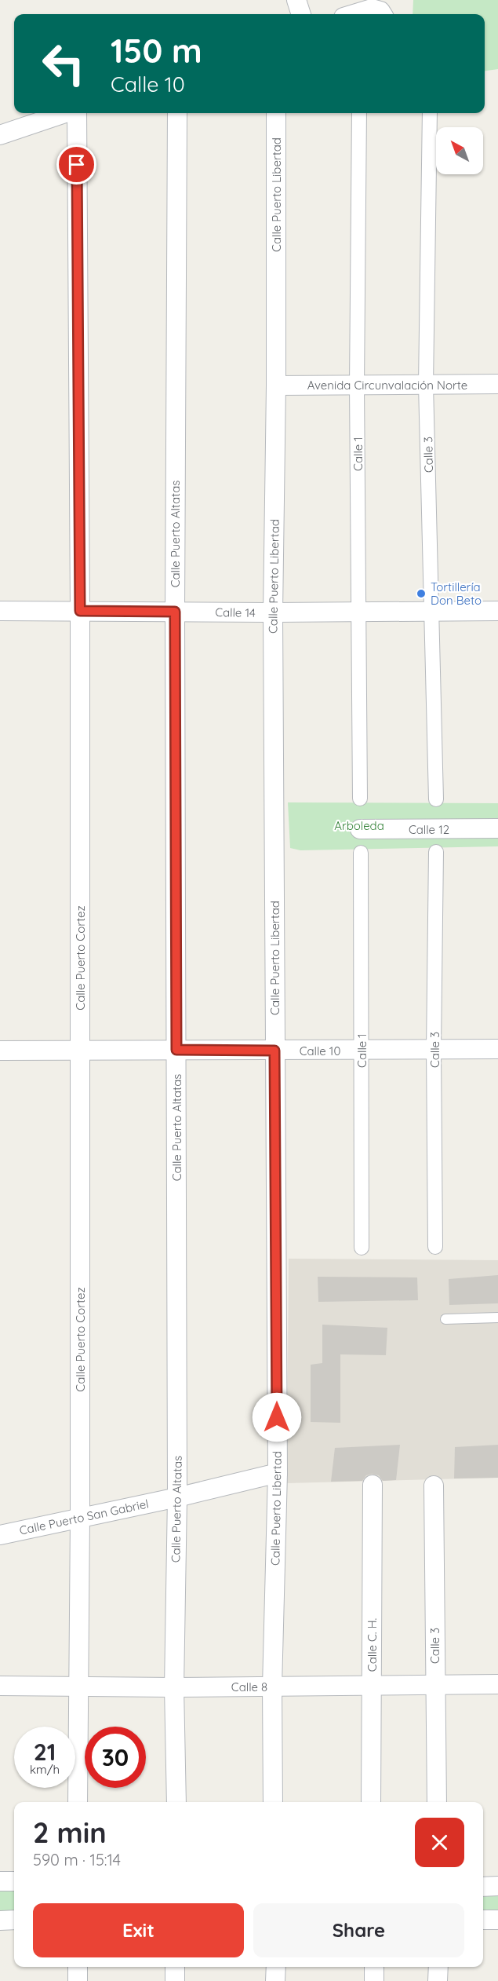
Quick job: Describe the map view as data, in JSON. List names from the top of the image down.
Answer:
{
  "streets": {
    "street": [
      "Calle Puerto Libertad",
      "Avenida Circunvalación Norte",
      "Calle 1",
      "Calle 3",
      "Calle Puerto Altatas",
      "Calle 14",
      "Calle 12",
      "Calle Puerto Cortez",
      "Calle 10",
      "Calle Puerto San Gabriel",
      "Calle C. H.",
      "Calle 8"
    ]
  },
  "crossings": [
    ["Calle Puerto Libertad", "Avenida Circunvalación Norte"],
    ["Calle Puerto Libertad", "Calle 14"],
    ["Calle Puerto Libertad", "Calle 10"],
    ["Calle Puerto Libertad", "Calle Puerto San Gabriel"],
    ["Calle Puerto Libertad", "Calle 8"],
    ["Avenida Circunvalación Norte", "Calle 1"],
    ["Avenida Circunvalación Norte", "Calle 3"],
    ["Calle 1", "Calle 14"],
    ["Calle 1", "Calle 10"],
    ["Calle 3", "Calle 14"],
    ["Calle 3", "Calle 10"],
    ["Calle 3", "Calle 8"],
    ["Calle Puerto Altatas", "Calle 14"],
    ["Calle Puerto Altatas", "Calle 10"],
    ["Calle Puerto Altatas", "Calle Puerto San Gabriel"],
    ["Calle Puerto Altatas", "Calle 8"],
    ["Calle 14", "Calle Puerto Cortez"],
    ["Calle Puerto Cortez", "Calle 10"],
    ["Calle Puerto Cortez", "Calle Puerto San Gabriel"],
    ["Calle Puerto Cortez", "Calle 8"],
    ["Calle C. H.", "Calle 8"]
  ],
  "parks": ["Arboleda"],
  "places": ["Tortillería Don Beto"],
  "north": "top left",
  "page": {
    "turn": ["150 m", "Calle 10"],
    "speed": "21 km/h",
    "limit": "30",
    "heading": ["2 min", "590 m · 15:14"],
    "buttons": ["Exit", "Share"]
  }
}
